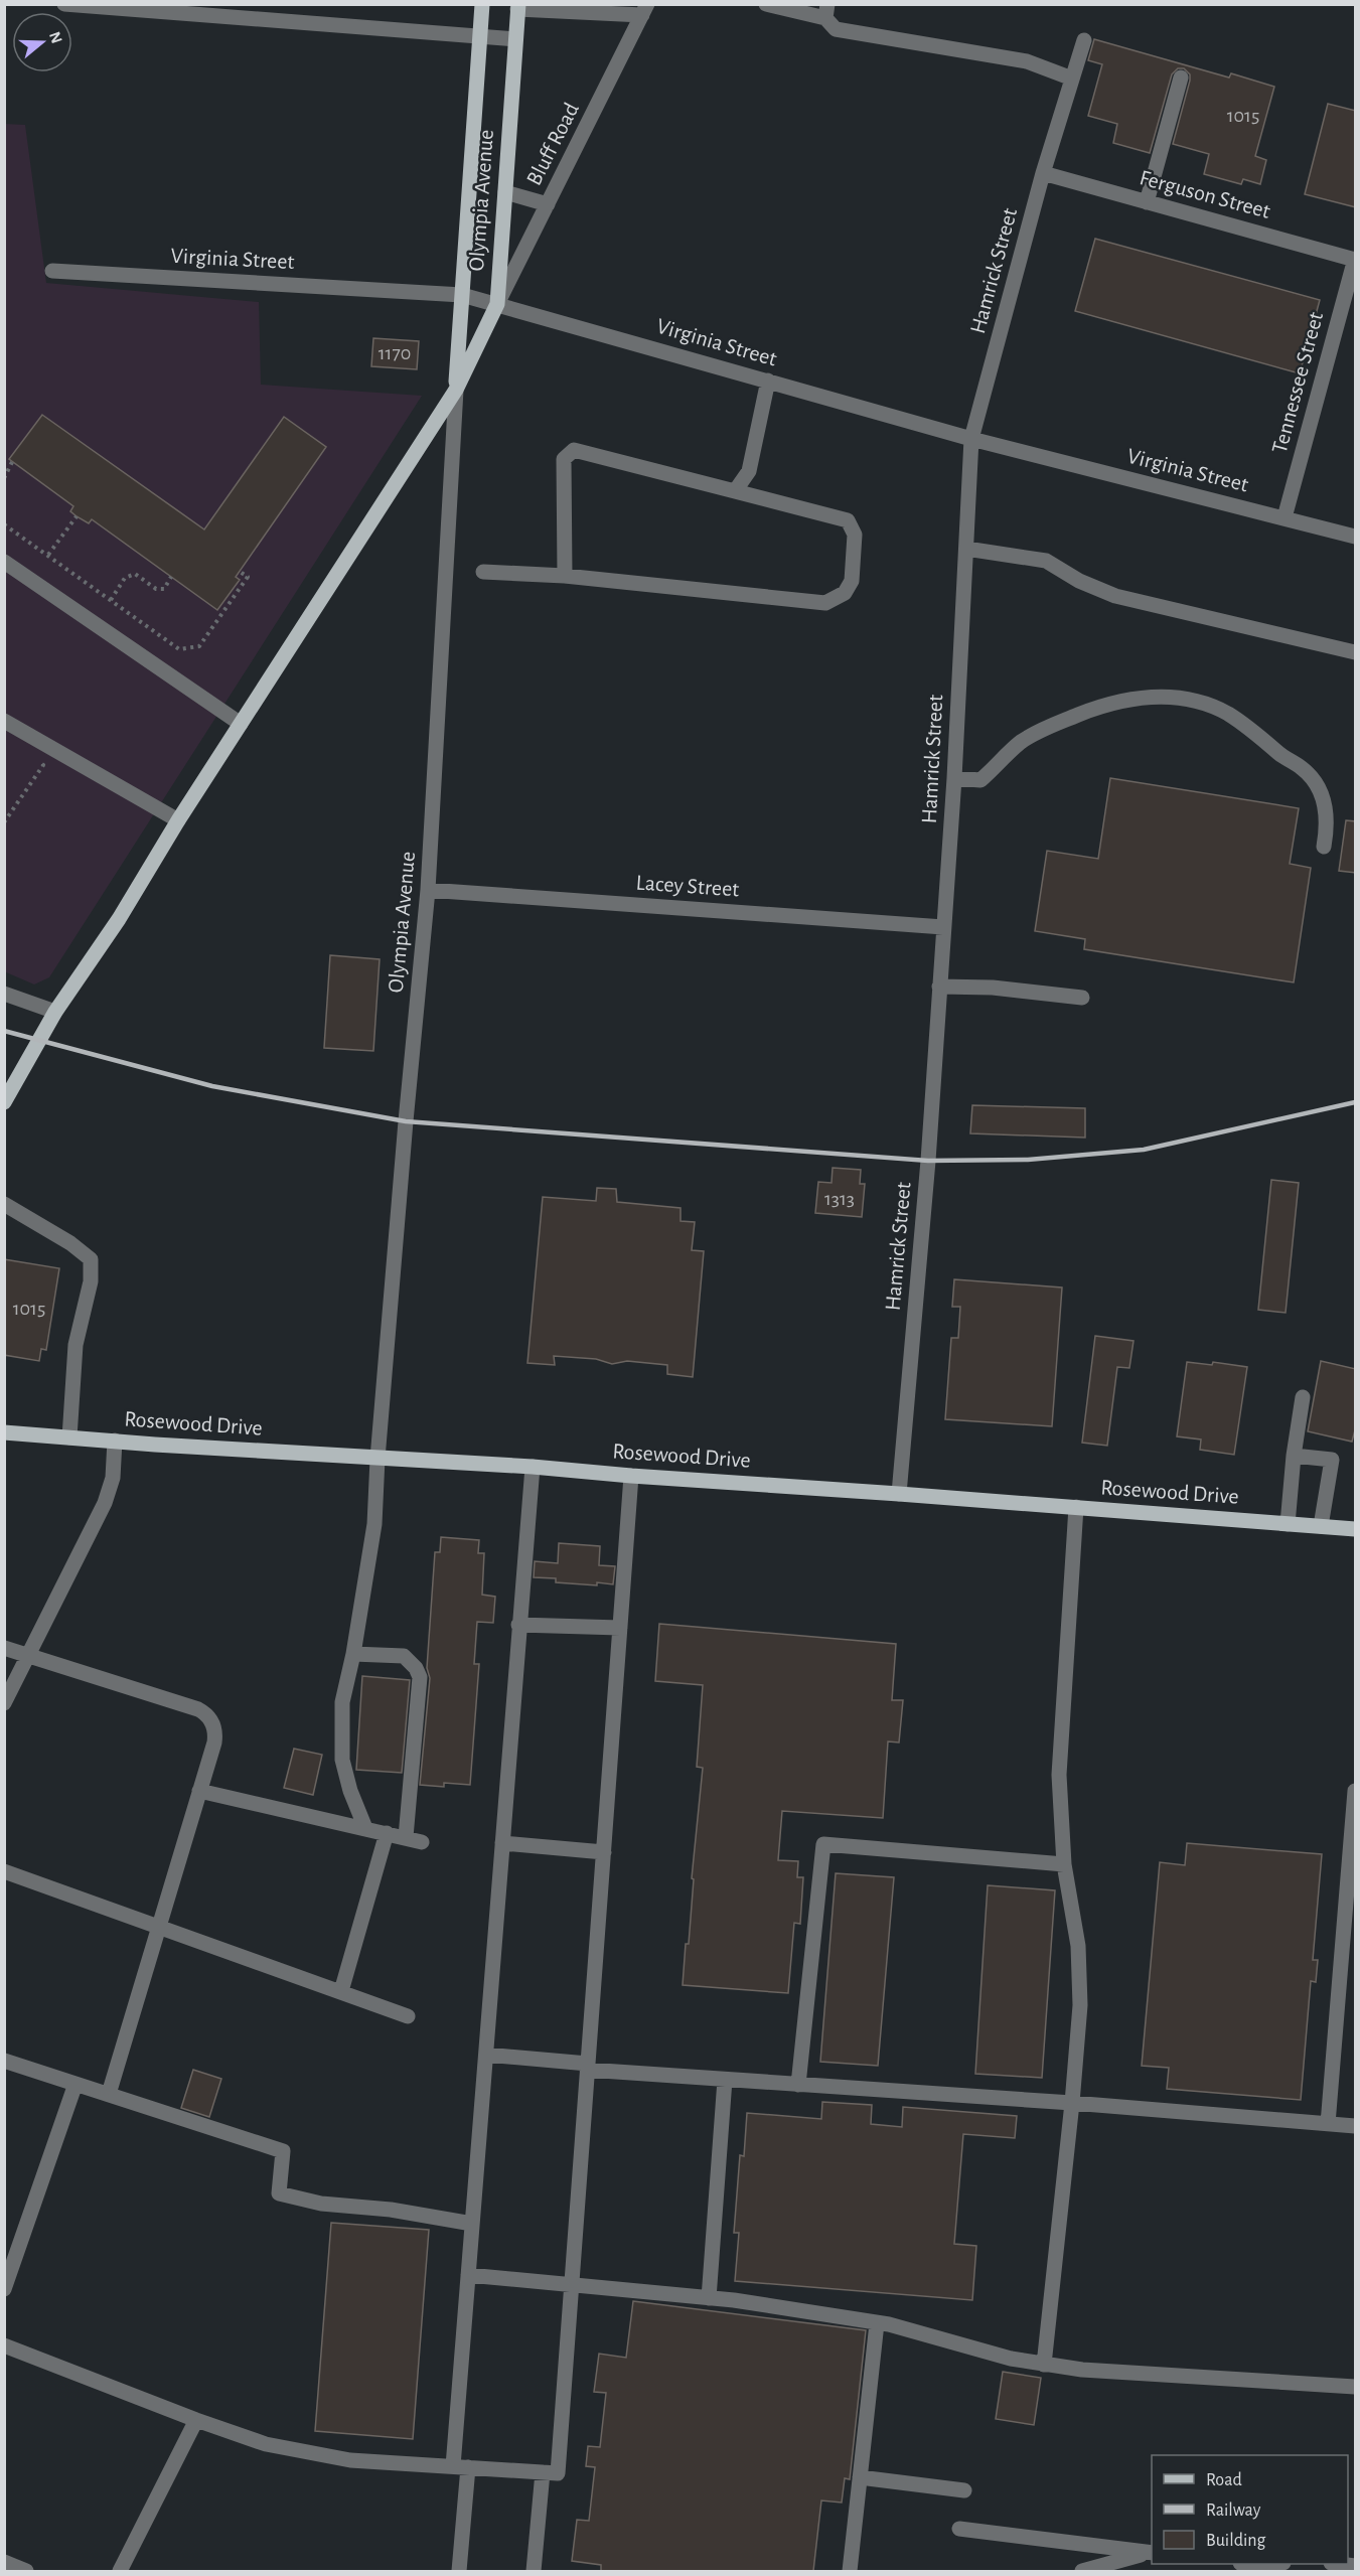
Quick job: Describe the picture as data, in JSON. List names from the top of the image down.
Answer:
{
  "streets": {
    "main road": ["Olympia Avenue", "Rosewood Drive"],
    "street": [
      "Bluff Road",
      "Ferguson Street",
      "Virginia Street",
      "Hamrick Street",
      "Tennessee Street",
      "Lacey Street"
    ]
  },
  "crossings": [
    ["Bluff Road", "Olympia Avenue"],
    ["Bluff Road", "Virginia Street"],
    ["Ferguson Street", "Hamrick Street"],
    ["Ferguson Street", "Tennessee Street"],
    ["Olympia Avenue", "Virginia Street"],
    ["Olympia Avenue", "Lacey Street"],
    ["Olympia Avenue", "Rosewood Drive"],
    ["Virginia Street", "Hamrick Street"],
    ["Virginia Street", "Tennessee Street"],
    ["Hamrick Street", "Lacey Street"],
    ["Hamrick Street", "Rosewood Drive"]
  ],
  "house_numbers": [
    "1015",
    "1170",
    "1313",
    "1015"
  ],
  "legend": ["Road", "Railway", "Building"],
  "north": "right"
}
